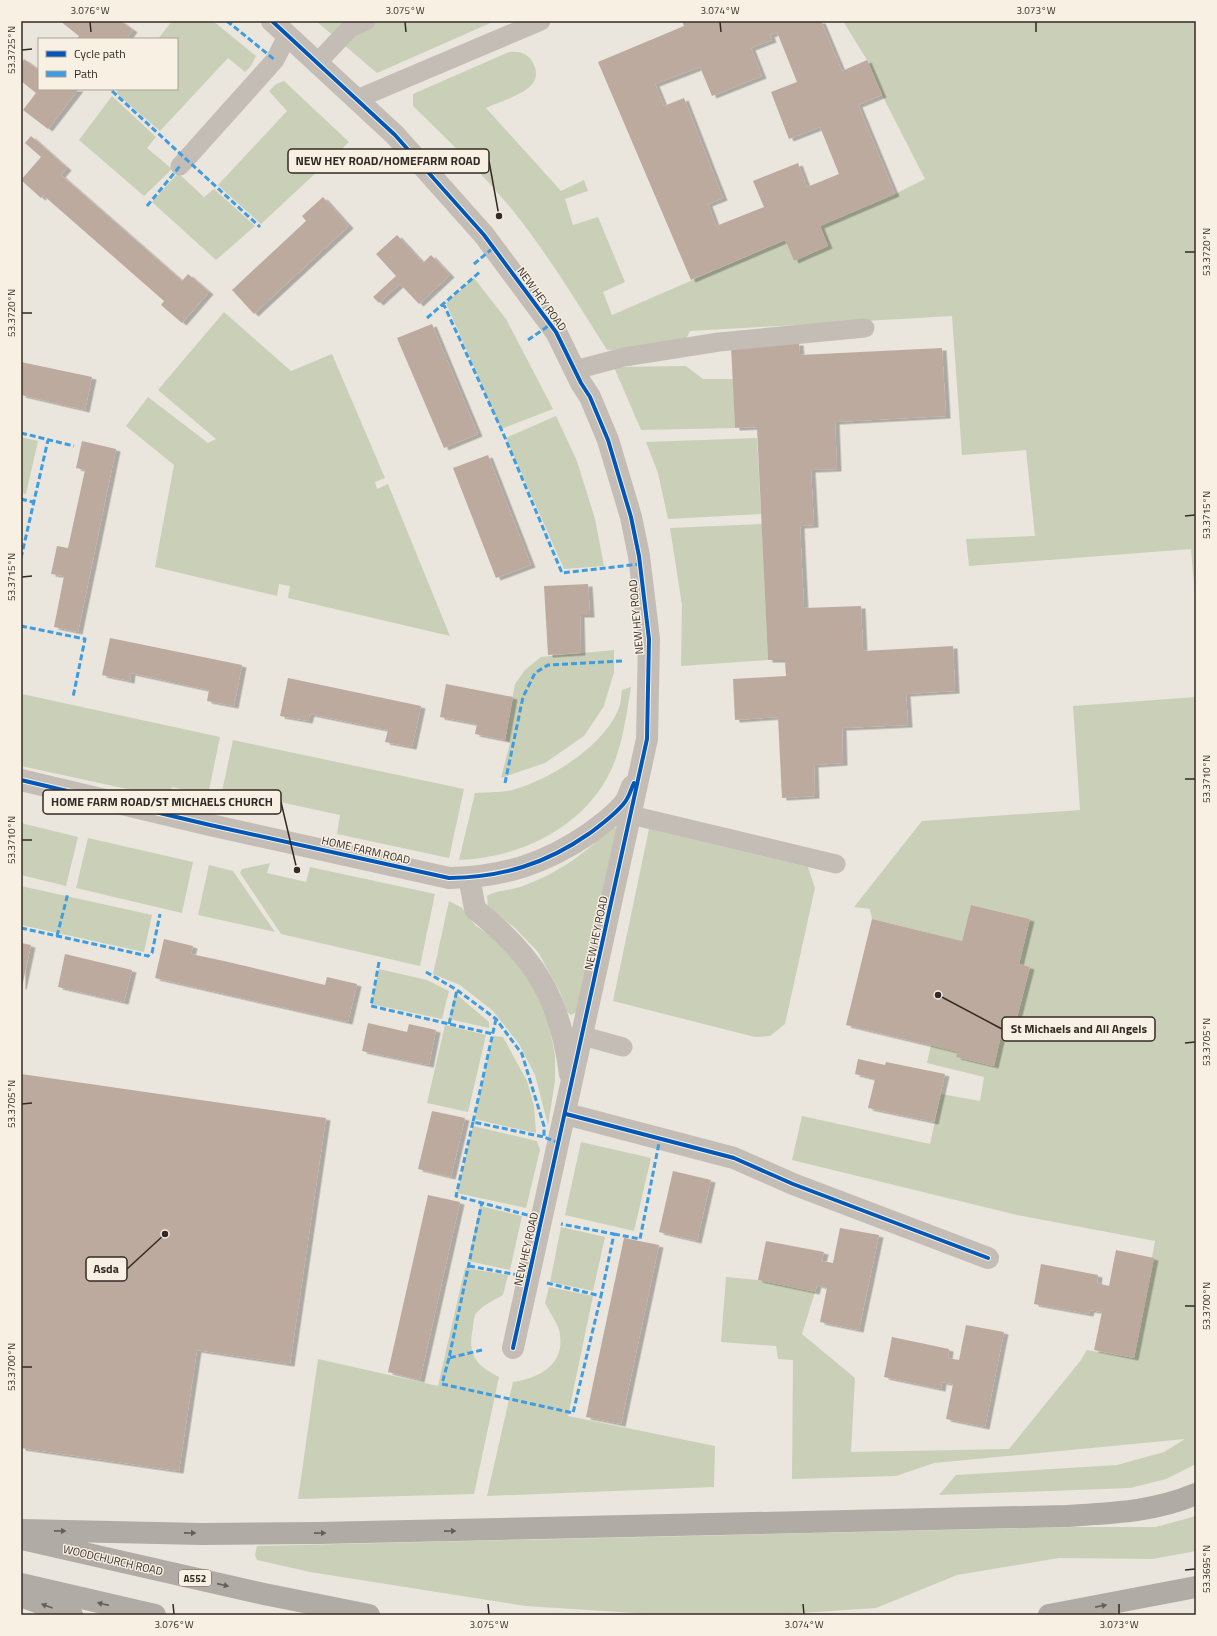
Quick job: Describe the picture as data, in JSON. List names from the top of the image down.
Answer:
{
  "streets": {
    "main road": ["WOODCHURCH ROAD", "A552"],
    "street": ["NEW HEY ROAD", "HOME FARM ROAD"]
  },
  "crossings": [
    ["NEW HEY ROAD", "HOME FARM ROAD"]
  ],
  "places": [
    "NEW HEY ROAD/HOMEFARM ROAD",
    "HOME FARM ROAD/ST MICHAELS CHURCH",
    "St Michaels and All Angels",
    "Asda"
  ],
  "legend": ["Cycle path", "Path"],
  "coordinates": [
    "3.076°W",
    "3.075°W",
    "3.074°W",
    "3.073°W",
    "53.3725°N",
    "53.3720°N",
    "53.3715°N",
    "53.3710°N",
    "53.3705°N",
    "53.3700°N",
    "53.3695°N"
  ]
}
